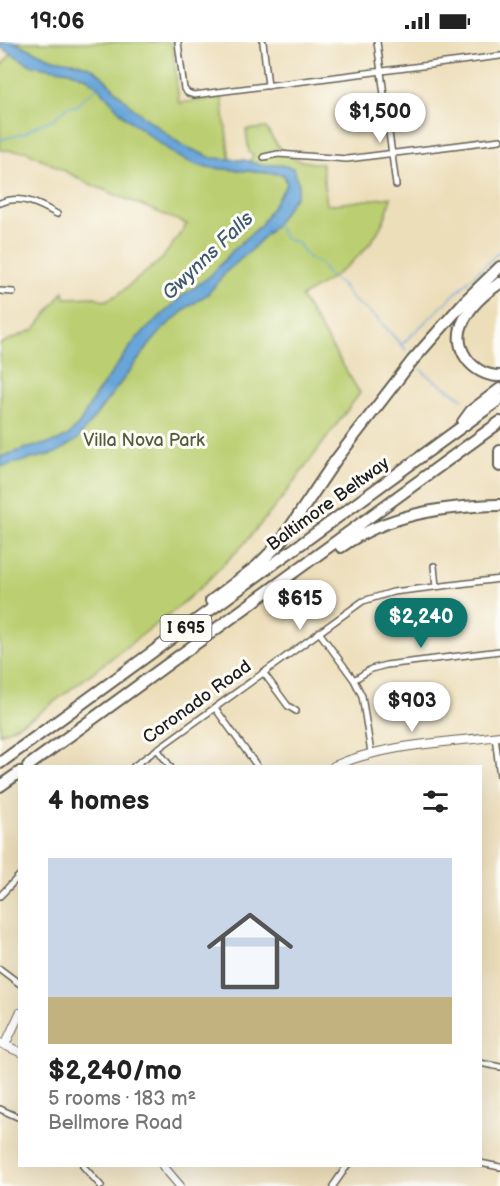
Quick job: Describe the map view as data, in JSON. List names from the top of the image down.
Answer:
{
  "streets": {
    "highway": ["Baltimore Beltway", "I 695"],
    "street": ["Coronado Road"]
  },
  "water": ["Gwynns Falls"],
  "parks": ["Villa Nova Park"],
  "page": {
    "status": "19:06",
    "price": [
      "$1,500",
      "$615",
      "$2,240",
      "$903"
    ],
    "heading": "4 homes",
    "list": [
      {
        "name": "$2,240/mo",
        "note": "5 rooms · 183 m² · Bellmore Road"
      }
    ]
  }
}
